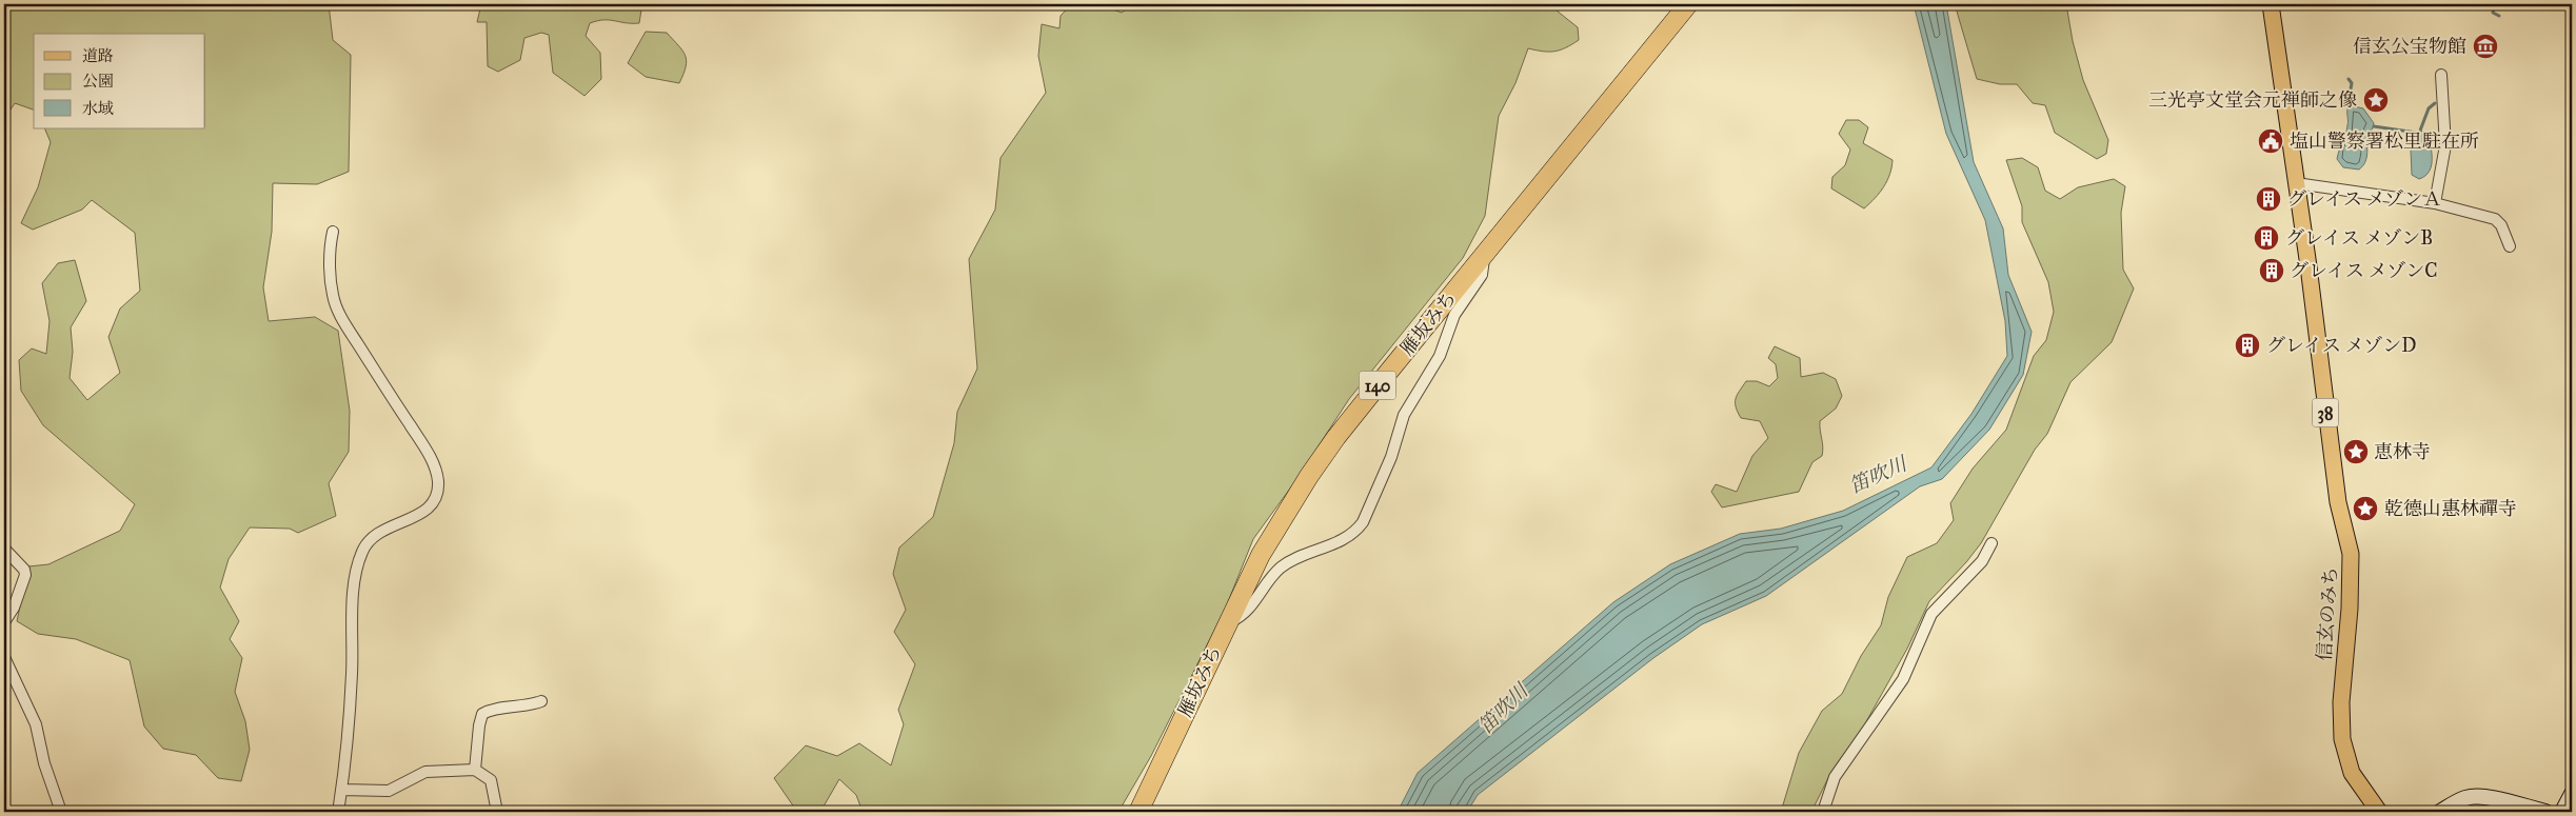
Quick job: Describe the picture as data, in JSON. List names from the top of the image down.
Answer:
{
  "streets": {
    "highway": ["雁坂みち", "140"],
    "main road": ["38", "信玄のみち"]
  },
  "water": ["笛吹川"],
  "places": {
    "museum": ["信玄公宝物館"],
    "place": ["三光亭文堂会元禅師之像", "恵林寺", "乾德山惠林禪寺"],
    "public building": ["塩山警察署松里駐在所"],
    "building": [
      "グレイス メゾンＡ",
      "グレイス メゾンB",
      "グレイス メゾンC",
      "グレイス メゾンD"
    ]
  },
  "legend": ["道路", "公園", "水域"]
}
